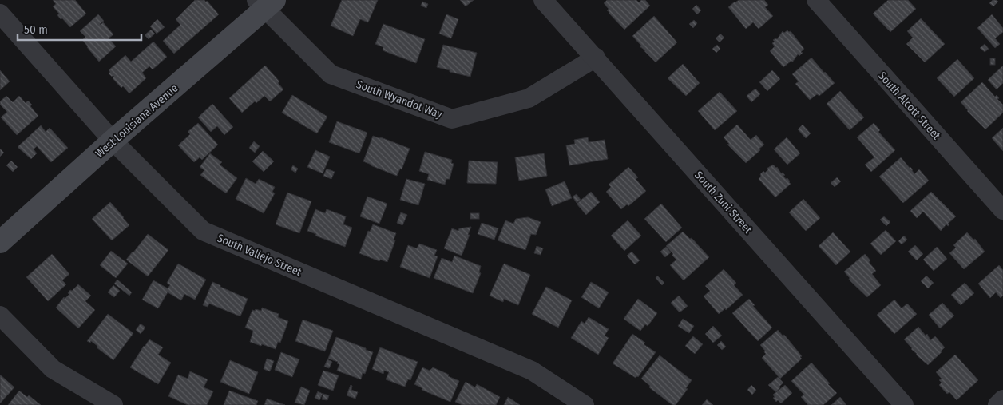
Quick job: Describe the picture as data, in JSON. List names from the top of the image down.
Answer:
{
  "streets": {
    "street": [
      "South Wyandot Way",
      "South Alcott Street",
      "West Louisiana Avenue",
      "South Zuni Street",
      "South Vallejo Street"
    ]
  },
  "crossings": [
    ["South Wyandot Way", "West Louisiana Avenue"],
    ["South Wyandot Way", "South Zuni Street"],
    ["West Louisiana Avenue", "South Vallejo Street"]
  ],
  "scale_bar": "50 m"
}
